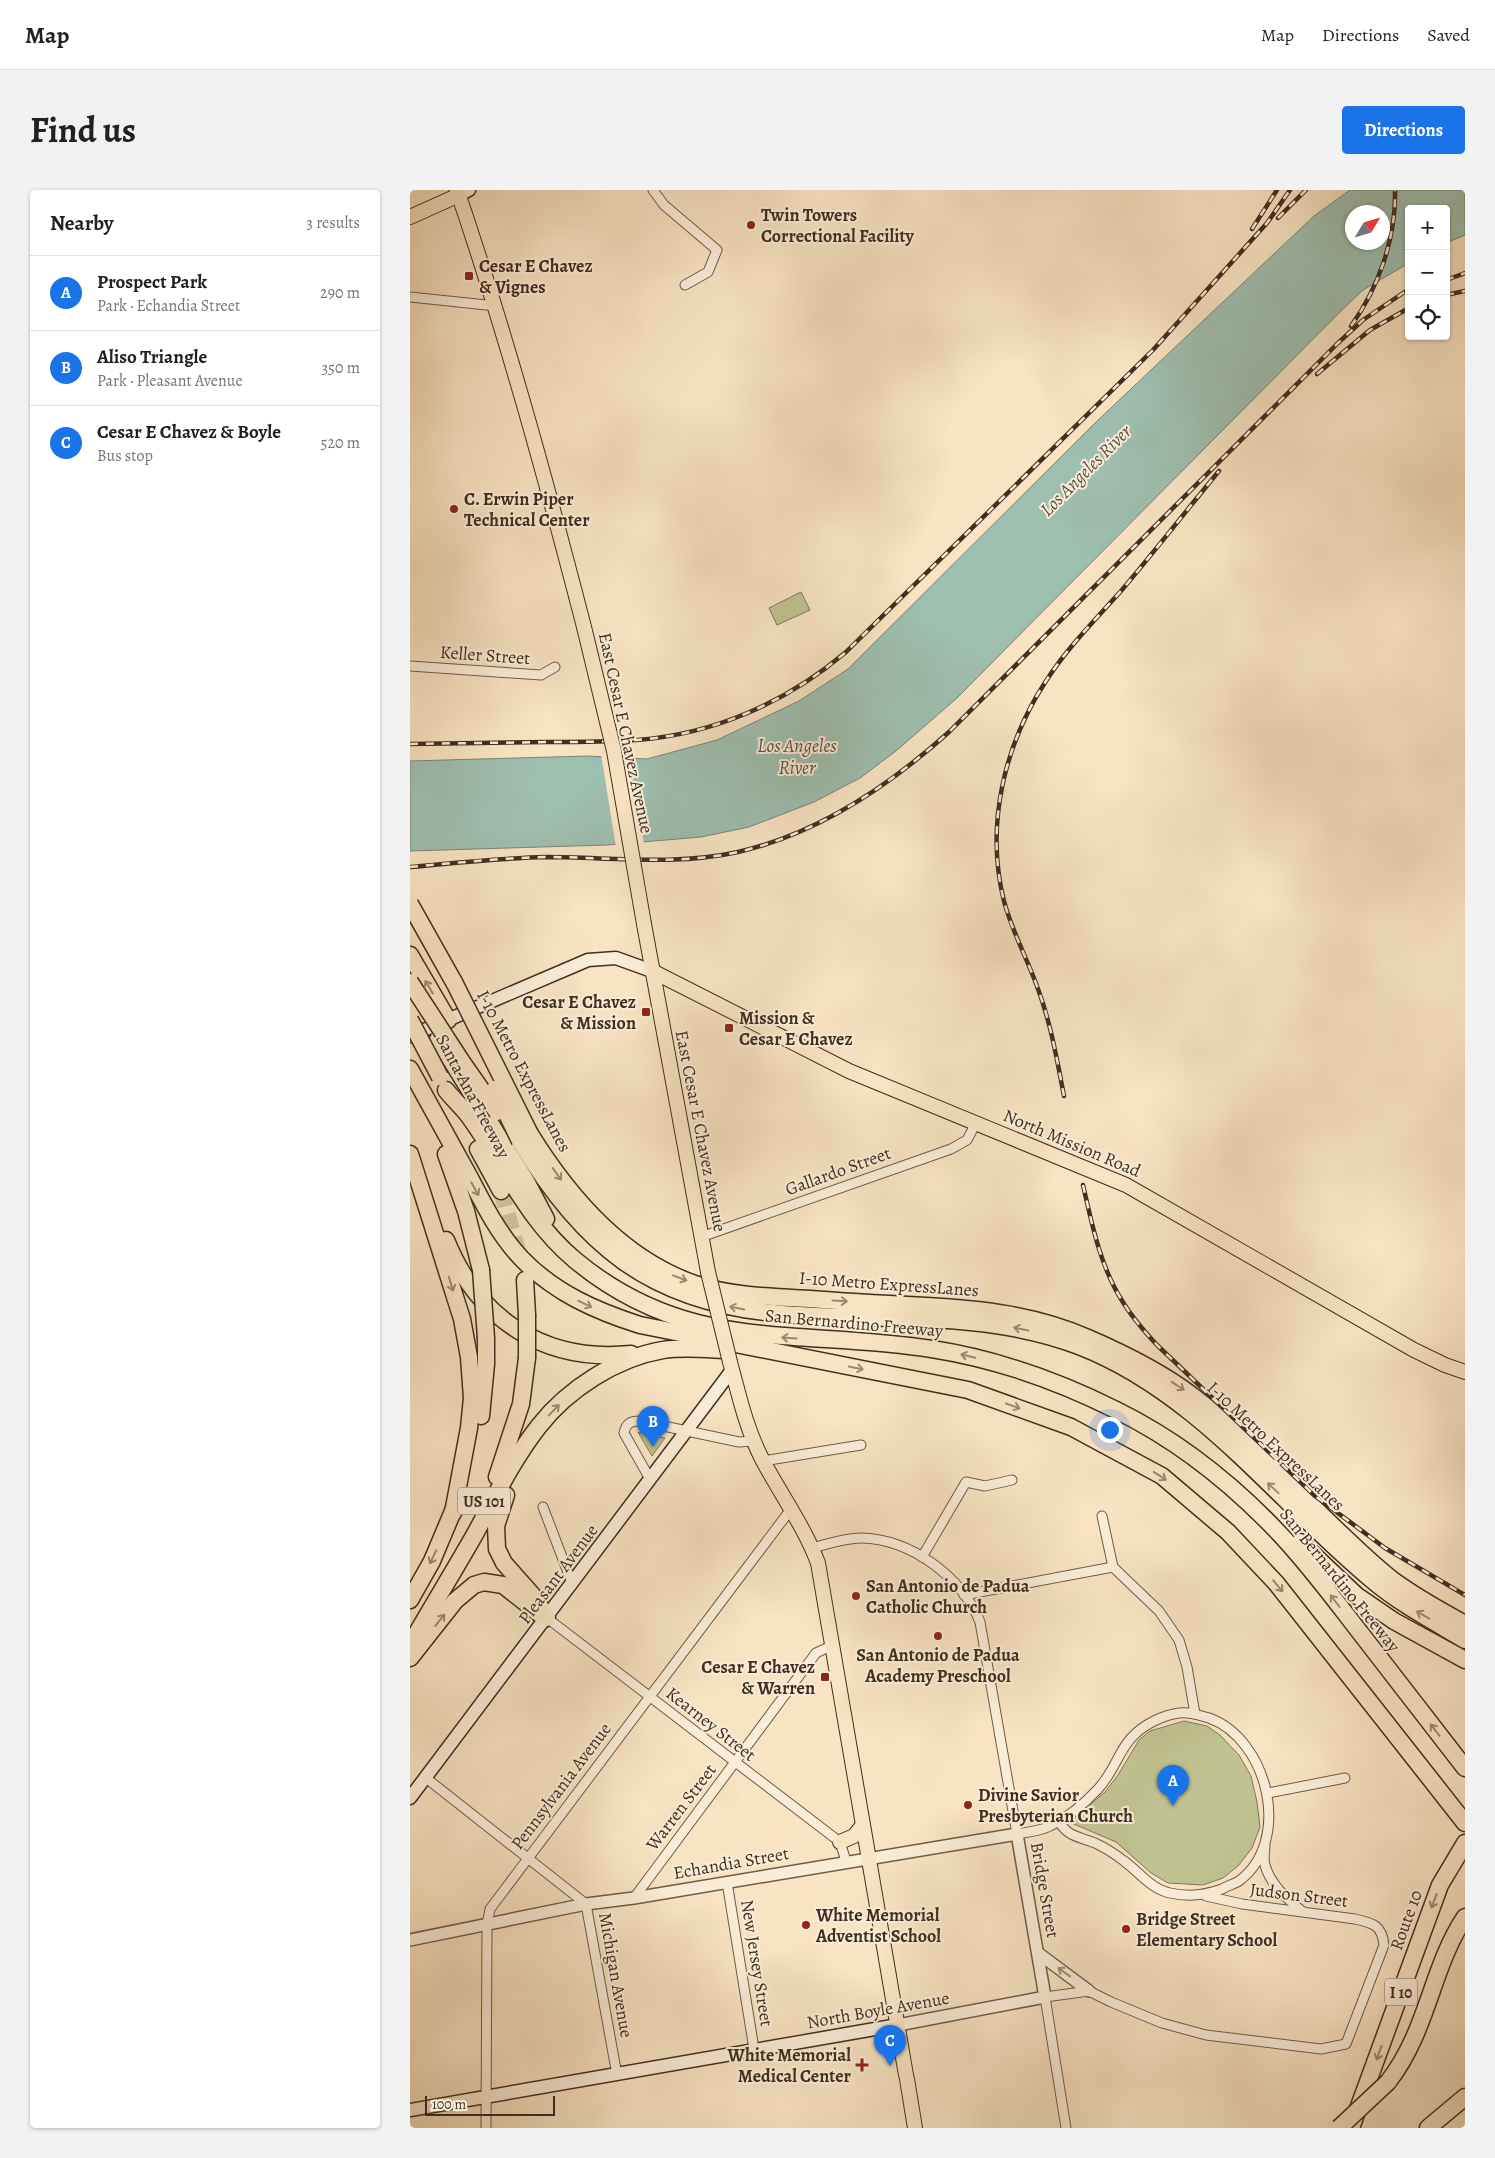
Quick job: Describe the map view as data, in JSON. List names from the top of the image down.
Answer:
{
  "streets": {
    "highway": [
      "I-10 Metro ExpressLanes",
      "Santa Ana Freeway",
      "San Bernardino Freeway",
      "US 101",
      "Route 10",
      "I 10"
    ],
    "main road": [
      "East Cesar E Chavez Avenue",
      "North Mission Road",
      "Pleasant Avenue",
      "North Boyle Avenue"
    ],
    "street": [
      "Keller Street",
      "Gallardo Street",
      "Kearney Street",
      "Pennsylvania Avenue",
      "Warren Street",
      "Echandia Street",
      "Bridge Street",
      "Judson Street",
      "New Jersey Street",
      "Michigan Avenue"
    ]
  },
  "crossings": [
    ["East Cesar E Chavez Avenue", "North Mission Road"],
    ["East Cesar E Chavez Avenue", "Gallardo Street"],
    ["East Cesar E Chavez Avenue", "Pleasant Avenue"],
    ["East Cesar E Chavez Avenue", "Pennsylvania Avenue"],
    ["East Cesar E Chavez Avenue", "Warren Street"],
    ["East Cesar E Chavez Avenue", "Echandia Street"],
    ["East Cesar E Chavez Avenue", "Bridge Street"],
    ["East Cesar E Chavez Avenue", "North Boyle Avenue"],
    ["Santa Ana Freeway", "San Bernardino Freeway"],
    ["North Mission Road", "Gallardo Street"],
    ["Pleasant Avenue", "Kearney Street"],
    ["Pleasant Avenue", "Michigan Avenue"],
    ["Kearney Street", "Pennsylvania Avenue"],
    ["Kearney Street", "Warren Street"],
    ["Pennsylvania Avenue", "Echandia Street"],
    ["Pennsylvania Avenue", "Michigan Avenue"],
    ["Pennsylvania Avenue", "North Boyle Avenue"],
    ["Warren Street", "Echandia Street"],
    ["Echandia Street", "Bridge Street"],
    ["Echandia Street", "Judson Street"],
    ["Echandia Street", "New Jersey Street"],
    ["Echandia Street", "Michigan Avenue"],
    ["Bridge Street", "North Boyle Avenue"],
    ["Judson Street", "North Boyle Avenue"],
    ["New Jersey Street", "North Boyle Avenue"],
    ["Michigan Avenue", "North Boyle Avenue"]
  ],
  "water": ["Los Angeles River"],
  "places": {
    "other": [
      "Twin Towers Correctional Facility",
      "C. Erwin Piper Technical Center",
      "San Antonio de Padua Catholic Church",
      "San Antonio de Padua Academy Preschool",
      "Divine Savior Presbyterian Church",
      "White Memorial Adventist School",
      "Bridge Street Elementary School"
    ],
    "transit": [
      "Cesar E Chavez & Vignes",
      "Cesar E Chavez & Mission",
      "Mission & Cesar E Chavez",
      "Cesar E Chavez & Warren"
    ],
    "health": ["White Memorial Medical Center"]
  },
  "scale_bar": "100 m",
  "north": "top right",
  "page": {
    "header": "Map",
    "nav": ["Map", "Directions", "Saved"],
    "title": "Find us",
    "buttons": "Directions",
    "heading": ["Nearby", "3 results"],
    "map_buttons": ["+", "−"],
    "list": [
      {
        "mark": "A",
        "name": "Prospect Park",
        "note": "Park · Echandia Street",
        "value": "290 m"
      },
      {
        "mark": "B",
        "name": "Aliso Triangle",
        "note": "Park · Pleasant Avenue",
        "value": "350 m"
      },
      {
        "mark": "C",
        "name": "Cesar E Chavez & Boyle",
        "note": "Bus stop",
        "value": "520 m"
      }
    ],
    "pins": ["B", "A", "C"],
    "scale": "100 m"
  }
}
